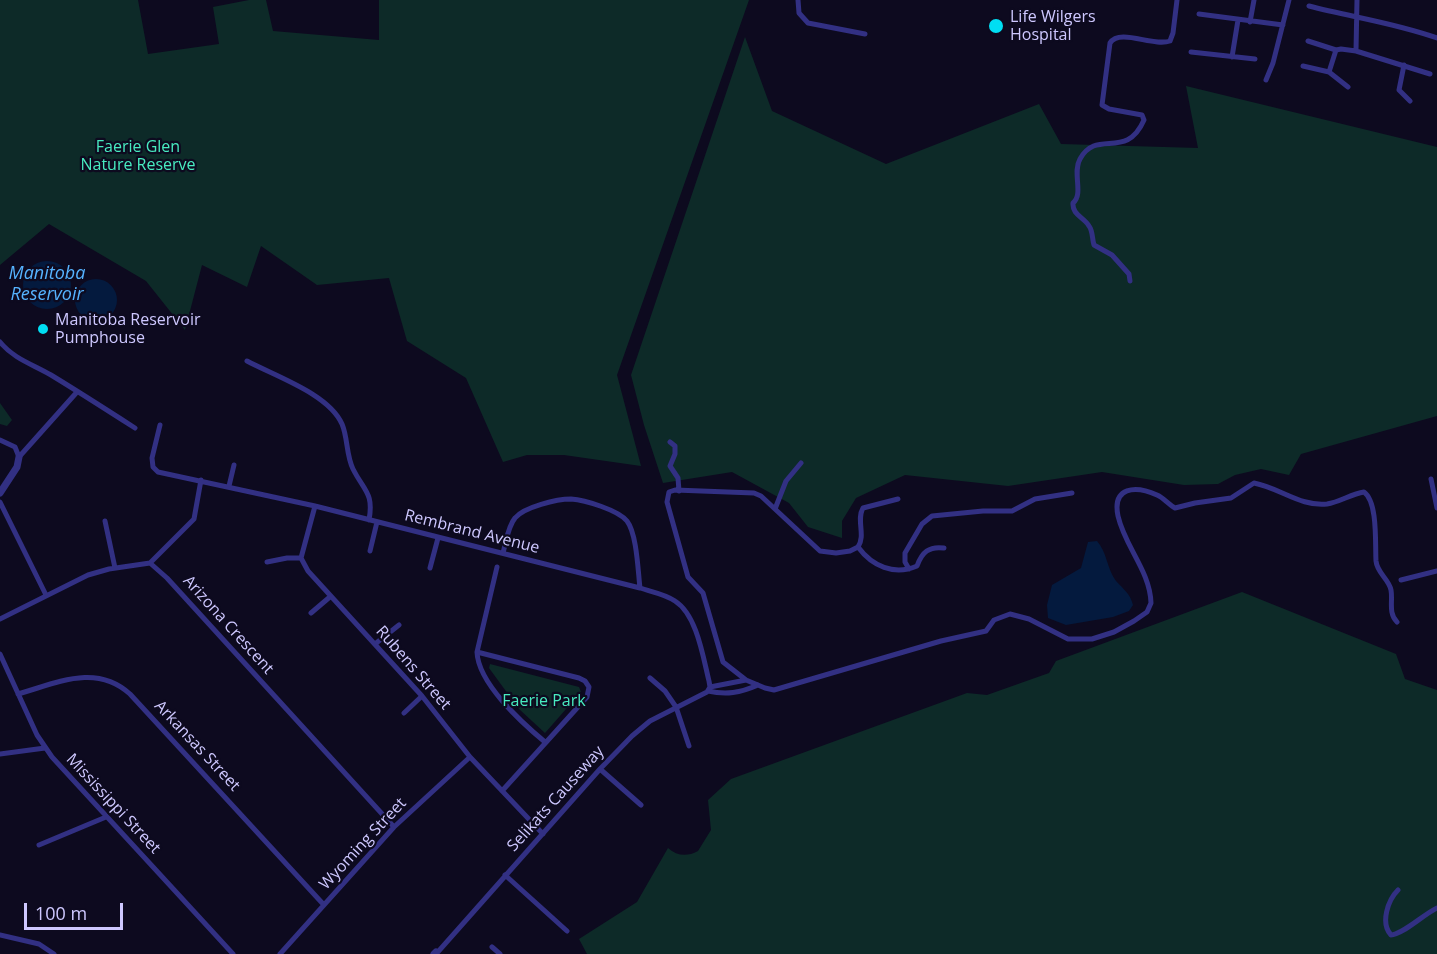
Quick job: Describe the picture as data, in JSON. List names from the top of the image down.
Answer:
{
  "streets": {
    "street": [
      "Rembrand Avenue",
      "Arizona Crescent",
      "Rubens Street",
      "Arkansas Street",
      "Selikats Causeway",
      "Mississippi Street",
      "Wyoming Street"
    ]
  },
  "crossings": [
    ["Rembrand Avenue", "Selikats Causeway"],
    ["Arizona Crescent", "Wyoming Street"],
    ["Rubens Street", "Selikats Causeway"],
    ["Rubens Street", "Wyoming Street"],
    ["Arkansas Street", "Mississippi Street"],
    ["Arkansas Street", "Wyoming Street"]
  ],
  "water": ["Manitoba Reservoir"],
  "parks": ["Faerie Glen Nature Reserve", "Faerie Park"],
  "places": ["Life Wilgers Hospital", "Manitoba Reservoir Pumphouse"],
  "scale_bar": "100 m"
}
